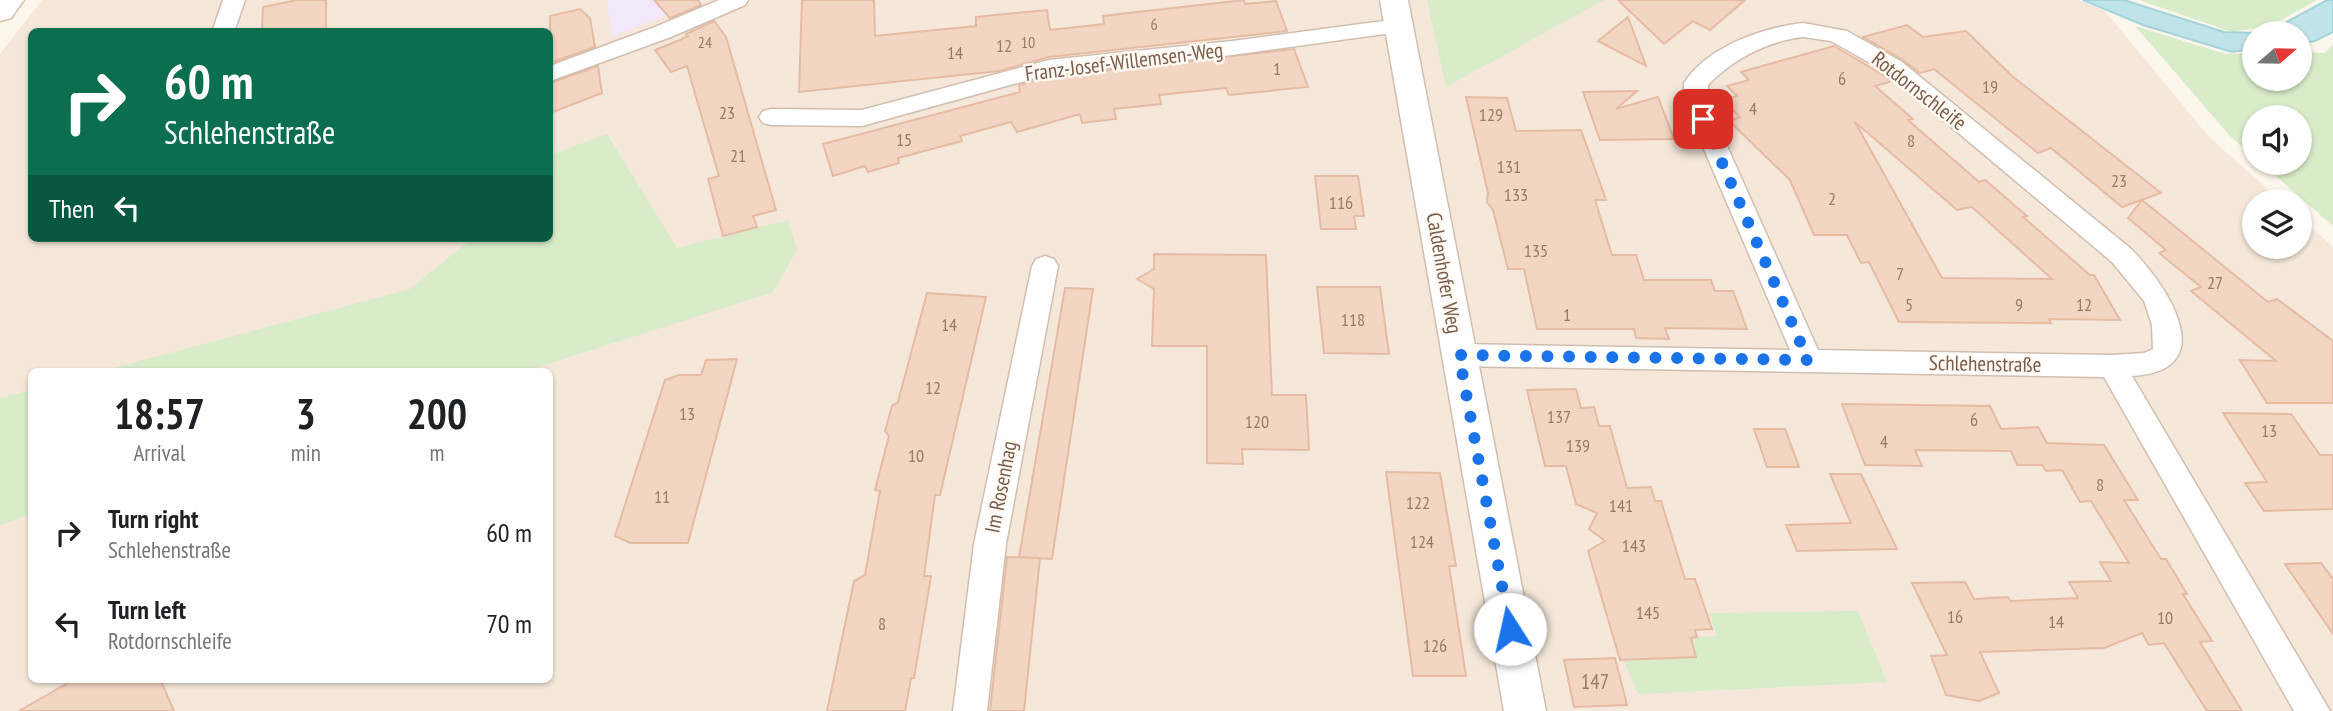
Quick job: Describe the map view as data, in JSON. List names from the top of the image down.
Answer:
{
  "streets": {
    "street": [
      "Franz-Josef-Willemsen-Weg",
      "Rotdornschleife",
      "Caldenhofer Weg",
      "Schlehenstraße",
      "Im Rosenhag"
    ]
  },
  "crossings": [
    ["Franz-Josef-Willemsen-Weg", "Caldenhofer Weg"],
    ["Rotdornschleife", "Schlehenstraße"],
    ["Caldenhofer Weg", "Schlehenstraße"]
  ],
  "house_numbers": [
    "6",
    "24",
    "10",
    "12",
    "14",
    "1",
    "6",
    "19",
    "4",
    "23",
    "129",
    "15",
    "8",
    "21",
    "131",
    "23",
    "133",
    "2",
    "116",
    "135",
    "7",
    "27",
    "5",
    "9",
    "12",
    "1",
    "118",
    "14",
    "12",
    "13",
    "137",
    "6",
    "120",
    "13",
    "4",
    "139",
    "10",
    "8",
    "11",
    "122",
    "141",
    "124",
    "143",
    "145",
    "16",
    "10",
    "14",
    "8",
    "126",
    "147"
  ],
  "north": "right",
  "page": {
    "turn": ["60 m", "Schlehenstraße"],
    "then": "Then",
    "eta": [
      "18:57",
      "Arrival",
      "3",
      "min",
      "200",
      "m"
    ],
    "list": [
      {
        "name": "Turn right",
        "note": "Schlehenstraße",
        "value": "60 m"
      },
      {
        "name": "Turn left",
        "note": "Rotdornschleife",
        "value": "70 m"
      }
    ]
  }
}
